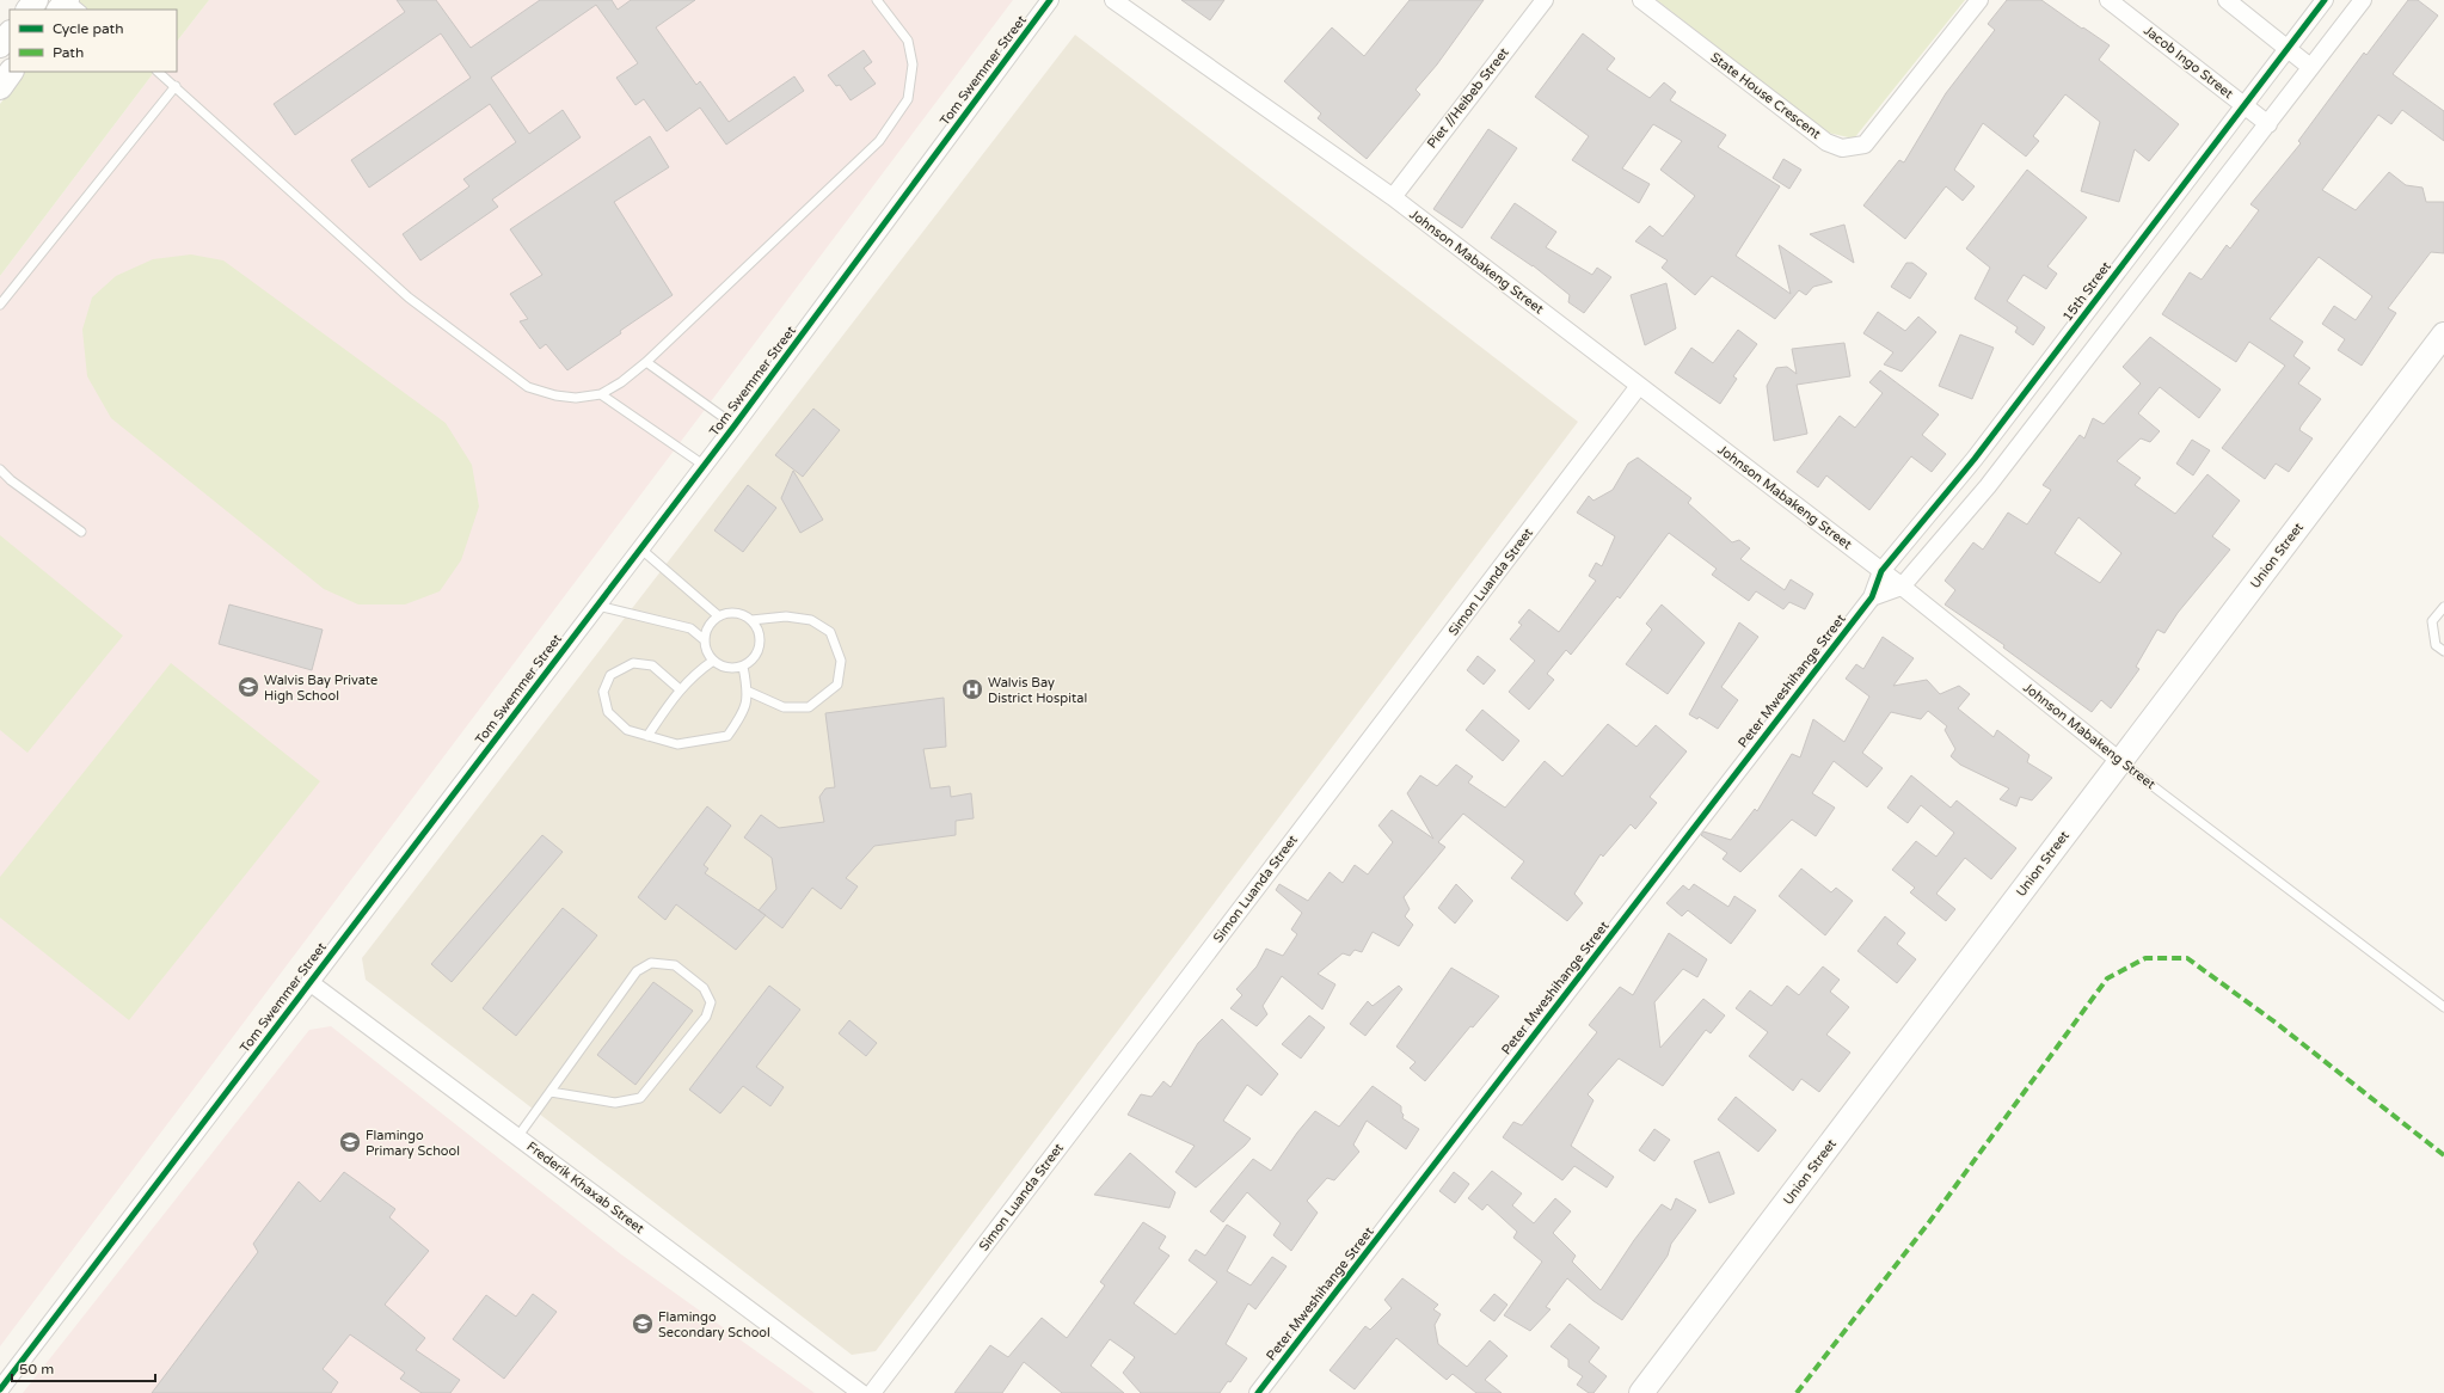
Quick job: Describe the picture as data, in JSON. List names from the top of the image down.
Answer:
{
  "streets": {
    "main road": ["Union Street"],
    "street": [
      "Jacob Ingo Street",
      "Tom Swemmer Street",
      "State House Crescent",
      "Piet //Heibeb Street",
      "Johnson Mabakeng Street",
      "15th Street",
      "Simon Luanda Street",
      "Peter Mweshihange Street",
      "Frederik Khaxab Street"
    ]
  },
  "crossings": [
    ["Jacob Ingo Street", "15th Street"],
    ["Tom Swemmer Street", "Frederik Khaxab Street"],
    ["Piet //Heibeb Street", "Johnson Mabakeng Street"],
    ["Johnson Mabakeng Street", "15th Street"],
    ["Johnson Mabakeng Street", "Union Street"],
    ["Johnson Mabakeng Street", "Simon Luanda Street"],
    ["15th Street", "Peter Mweshihange Street"]
  ],
  "places": {
    "school or university": ["Walvis Bay Private High School", "Flamingo Primary School", "Flamingo Secondary School"],
    "hospital": ["Walvis Bay District Hospital"]
  },
  "legend": ["Cycle path", "Path"],
  "scale_bar": "50 m"
}
